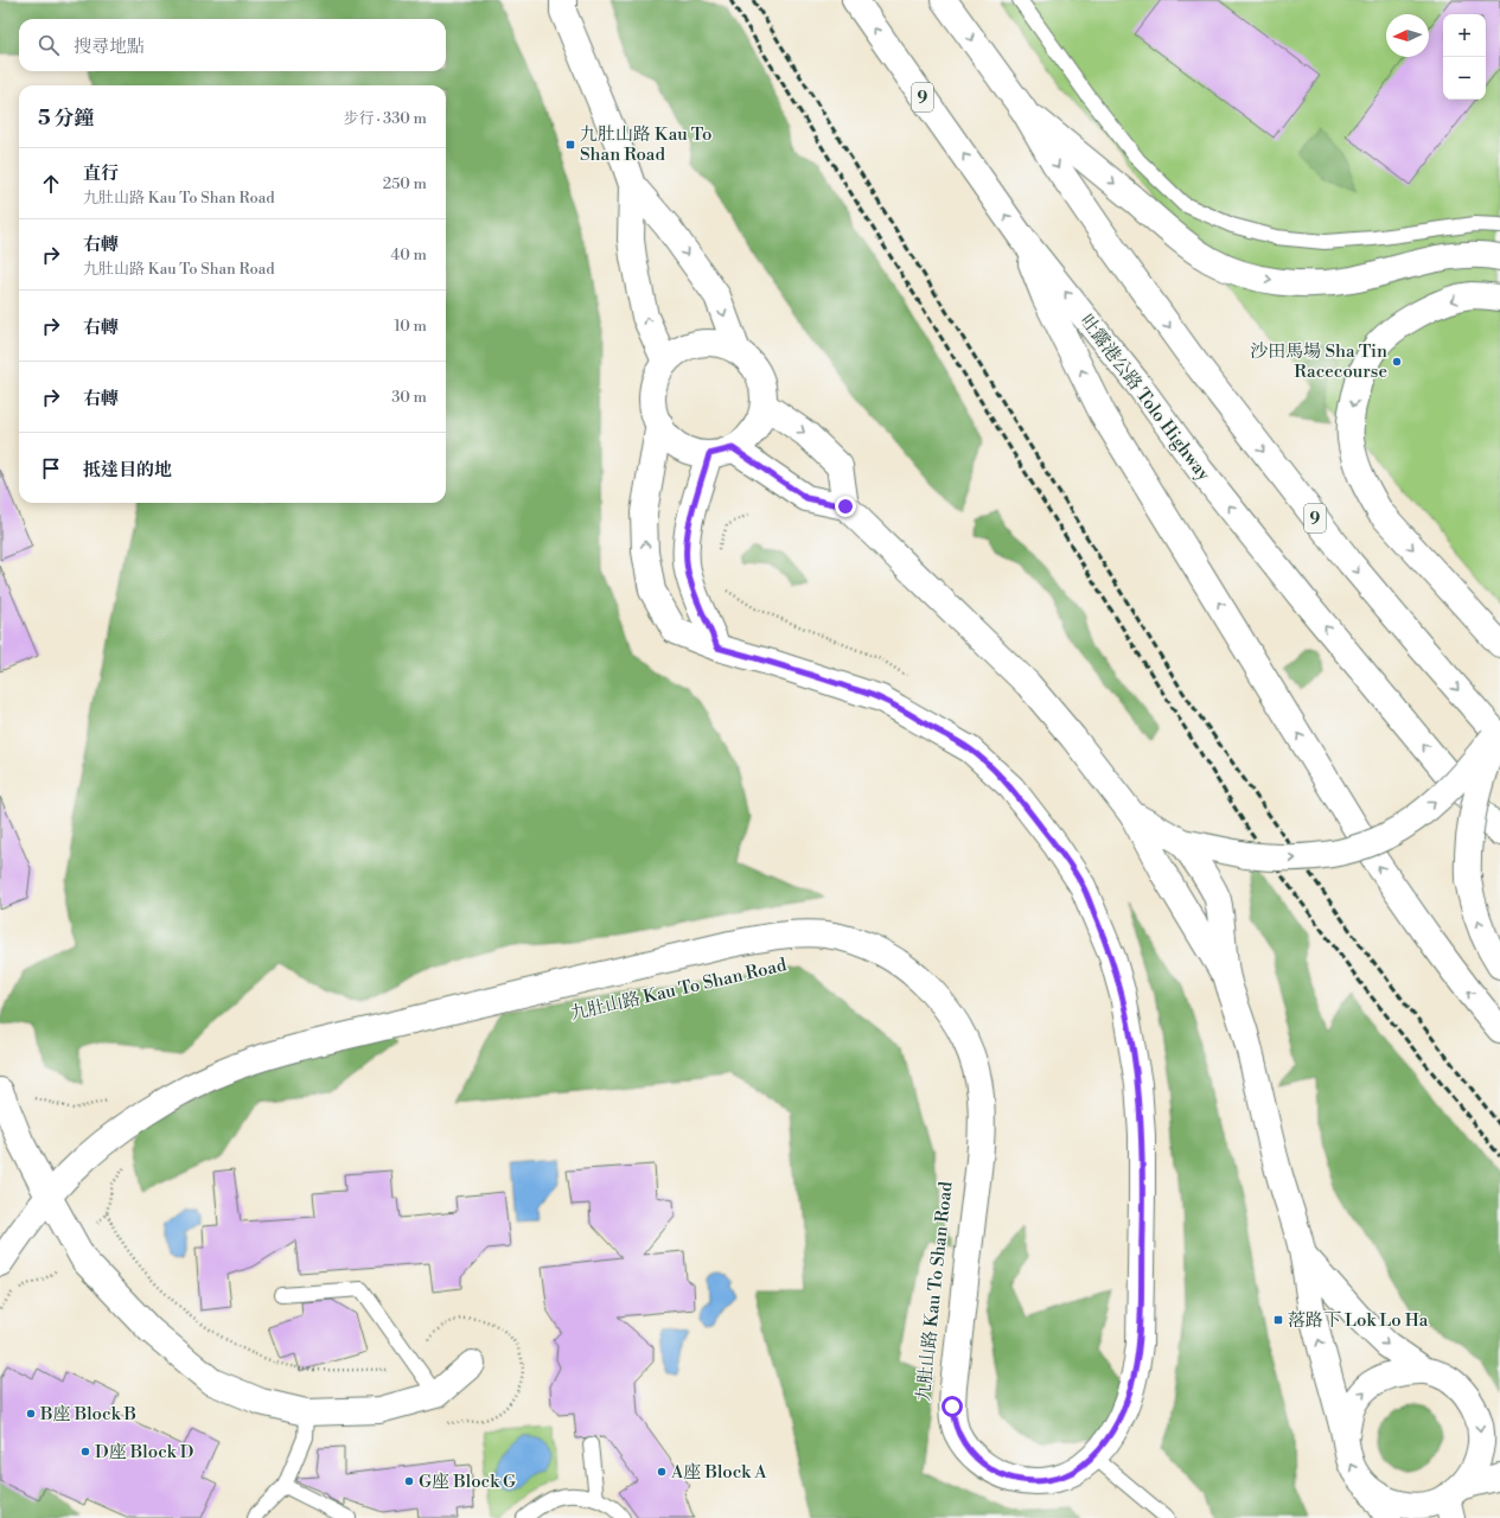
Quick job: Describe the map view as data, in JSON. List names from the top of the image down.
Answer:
{
  "streets": {
    "main road": ["9", "吐露港公路 Tolo Highway", "九肚山路 Kau To Shan Road"]
  },
  "places": {
    "transit": ["九肚山路 Kau To Shan Road", "落路下 Lok Lo Ha"],
    "other": [
      "沙田馬場 Sha Tin Racecourse",
      "B座 Block B",
      "D座 Block D",
      "A座 Block A",
      "G座 Block G"
    ]
  },
  "north": "left",
  "page": {
    "map_buttons": ["+", "−"],
    "search": "搜尋地點",
    "heading": ["5 分鐘", "步行 · 330 m"],
    "list": [
      ["直行", "九肚山路 Kau To Shan Road", "250 m"],
      ["右轉", "九肚山路 Kau To Shan Road", "40 m"],
      ["右轉", "10 m"],
      ["右轉", "30 m"],
      "抵達目的地"
    ]
  }
}
